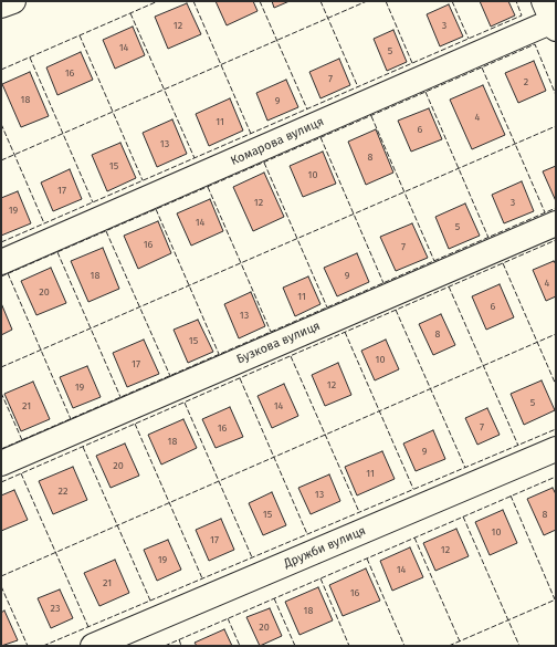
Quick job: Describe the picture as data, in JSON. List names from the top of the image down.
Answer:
{
  "streets": {
    "street": ["Комарова вулиця", "Бузкова вулиця", "Дружби вулиця"]
  },
  "house_numbers": [
    "12",
    "3",
    "14",
    "5",
    "16",
    "7",
    "2",
    "18",
    "9",
    "4",
    "11",
    "6",
    "13",
    "8",
    "15",
    "10",
    "17",
    "12",
    "3",
    "19",
    "14",
    "5",
    "16",
    "7",
    "18",
    "9",
    "4",
    "20",
    "11",
    "6",
    "13",
    "8",
    "15",
    "10",
    "17",
    "12",
    "19",
    "5",
    "21",
    "14",
    "7",
    "16",
    "18",
    "9",
    "20",
    "11",
    "22",
    "13",
    "15",
    "8",
    "10",
    "17",
    "12",
    "19",
    "14",
    "21",
    "16",
    "23",
    "18",
    "20"
  ]
}
